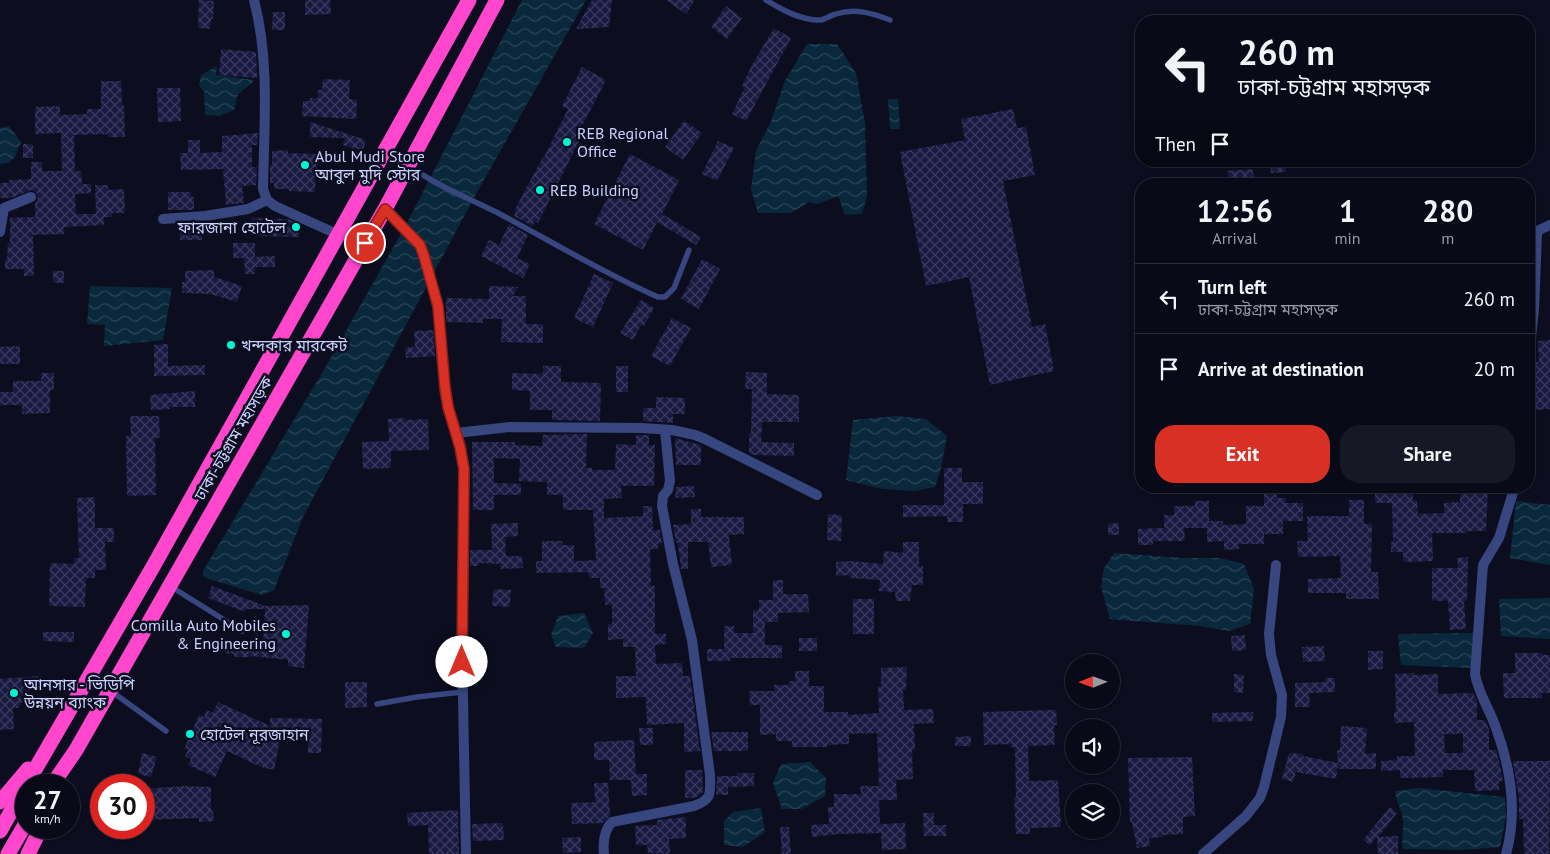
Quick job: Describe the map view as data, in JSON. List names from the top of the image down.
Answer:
{
  "streets": {
    "highway": ["ঢাকা-চট্টগ্রাম মহাসড়ক"]
  },
  "places": [
    "REB Regional Office",
    "Abul Mudi Store আবুল মুদি স্টোর",
    "REB Building",
    "ফারজানা হোটেল",
    "খন্দকার মারকেট",
    "Comilla Auto Mobiles & Engineering",
    "আনসার - ভিডিপি উন্নয়ন ব্যাংক",
    "হোটেল নূরজাহান"
  ],
  "north": "left",
  "page": {
    "turn": ["260 m", "ঢাকা-চট্টগ্রাম মহাসড়ক"],
    "then": "Then",
    "eta": [
      "12:56",
      "Arrival",
      "1",
      "min",
      "280",
      "m"
    ],
    "list": [
      {
        "name": "Turn left",
        "note": "ঢাকা-চট্টগ্রাম মহাসড়ক",
        "value": "260 m"
      },
      {
        "name": "Arrive at destination",
        "value": "20 m"
      }
    ],
    "buttons": ["Exit", "Share"],
    "speed": "27 km/h",
    "limit": "30"
  }
}
